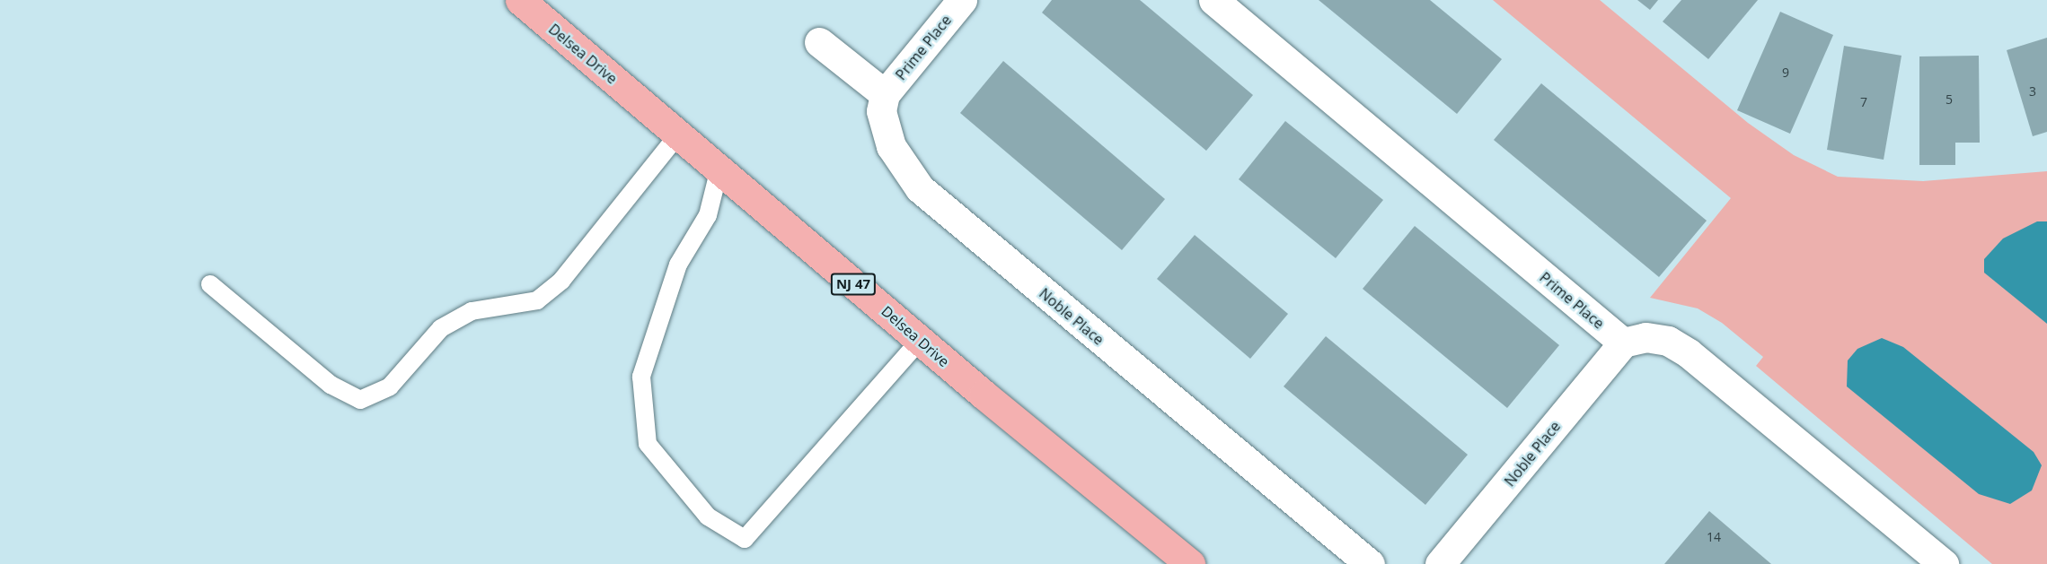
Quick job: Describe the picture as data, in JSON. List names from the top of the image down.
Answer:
{
  "streets": {
    "main road": ["Delsea Drive", "NJ 47"],
    "street": ["Prime Place", "Noble Place"]
  },
  "crossings": [
    ["Prime Place", "Noble Place"]
  ],
  "house_numbers": [
    "9",
    "3",
    "5",
    "7",
    "14"
  ]
}
